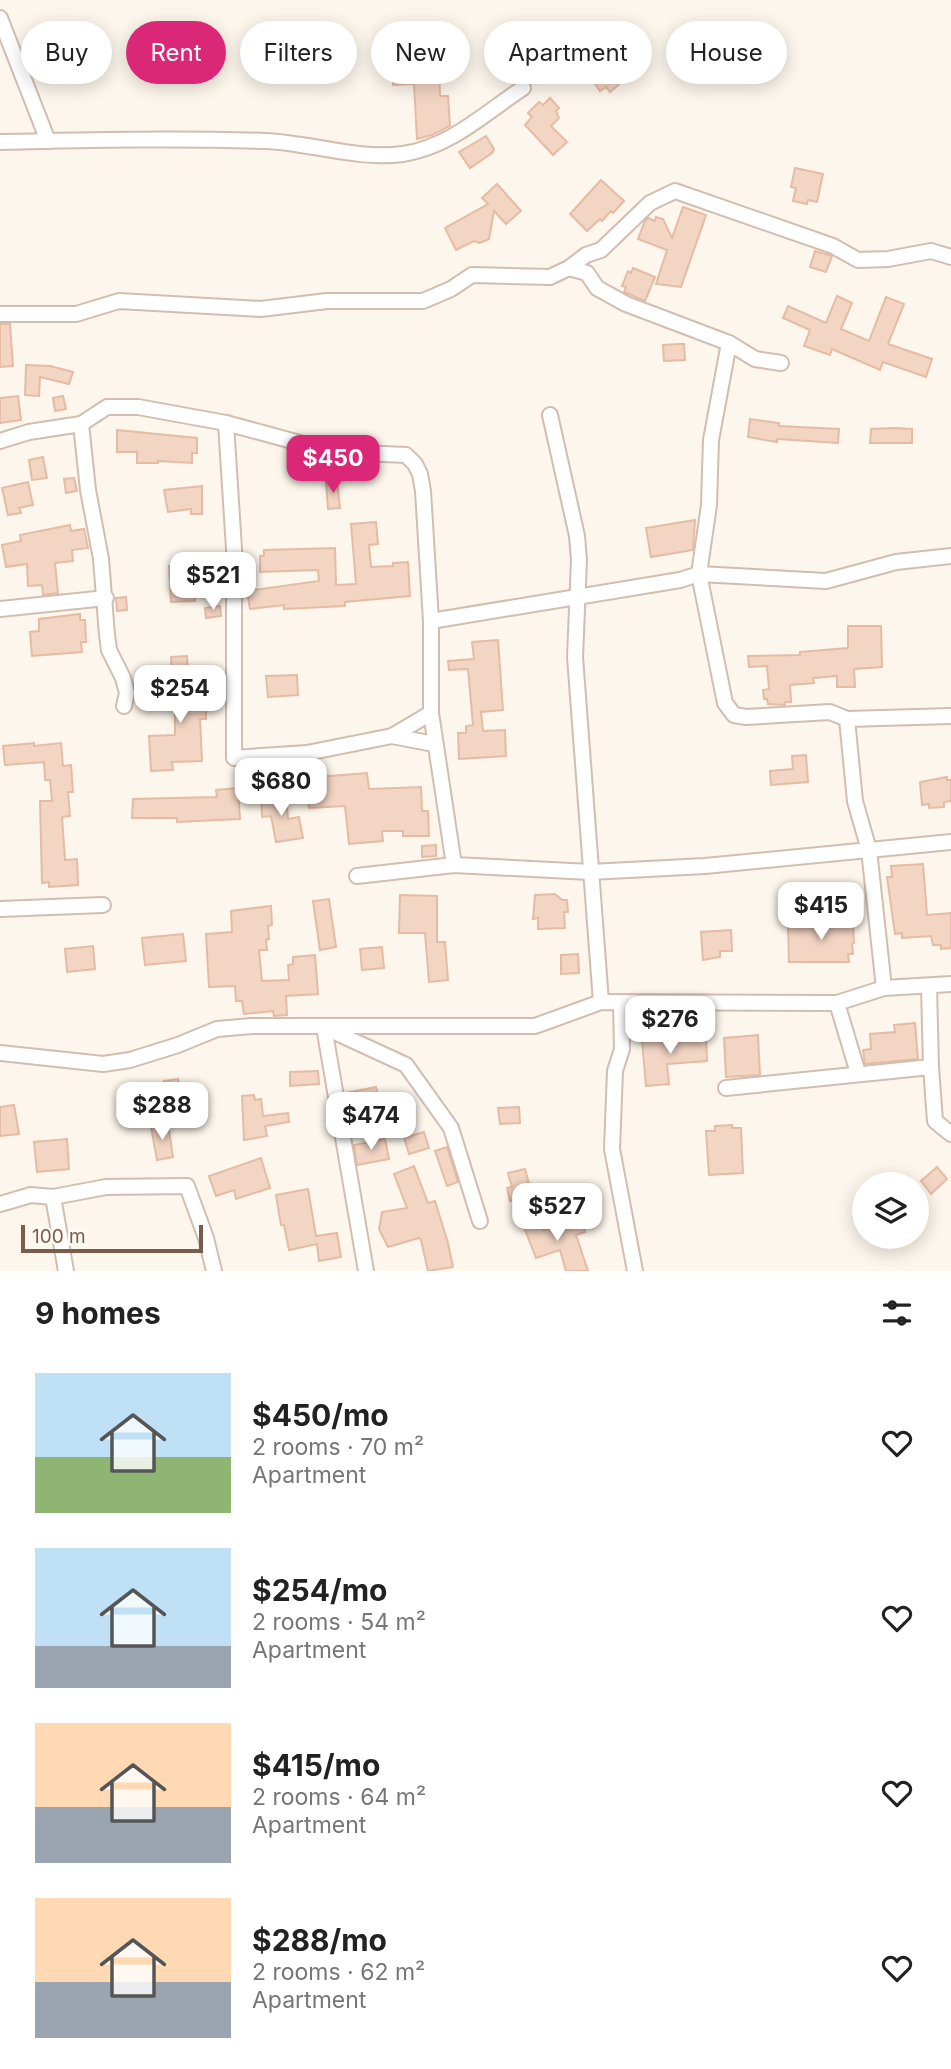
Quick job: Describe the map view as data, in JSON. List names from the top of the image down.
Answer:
{
  "scale_bar": "100 m",
  "page": {
    "chip": [
      "Buy",
      "Rent",
      "Filters",
      "New",
      "Apartment",
      "House"
    ],
    "price": [
      "$450",
      "$521",
      "$254",
      "$680",
      "$415",
      "$276",
      "$288",
      "$474",
      "$527"
    ],
    "scale": "100 m",
    "heading": "9 homes",
    "list": [
      {
        "name": "$450/mo",
        "note": "2 rooms · 70 m² · Apartment"
      },
      {
        "name": "$254/mo",
        "note": "2 rooms · 54 m² · Apartment"
      },
      {
        "name": "$415/mo",
        "note": "2 rooms · 64 m² · Apartment"
      },
      {
        "name": "$288/mo",
        "note": "2 rooms · 62 m² · Apartment"
      }
    ]
  }
}
